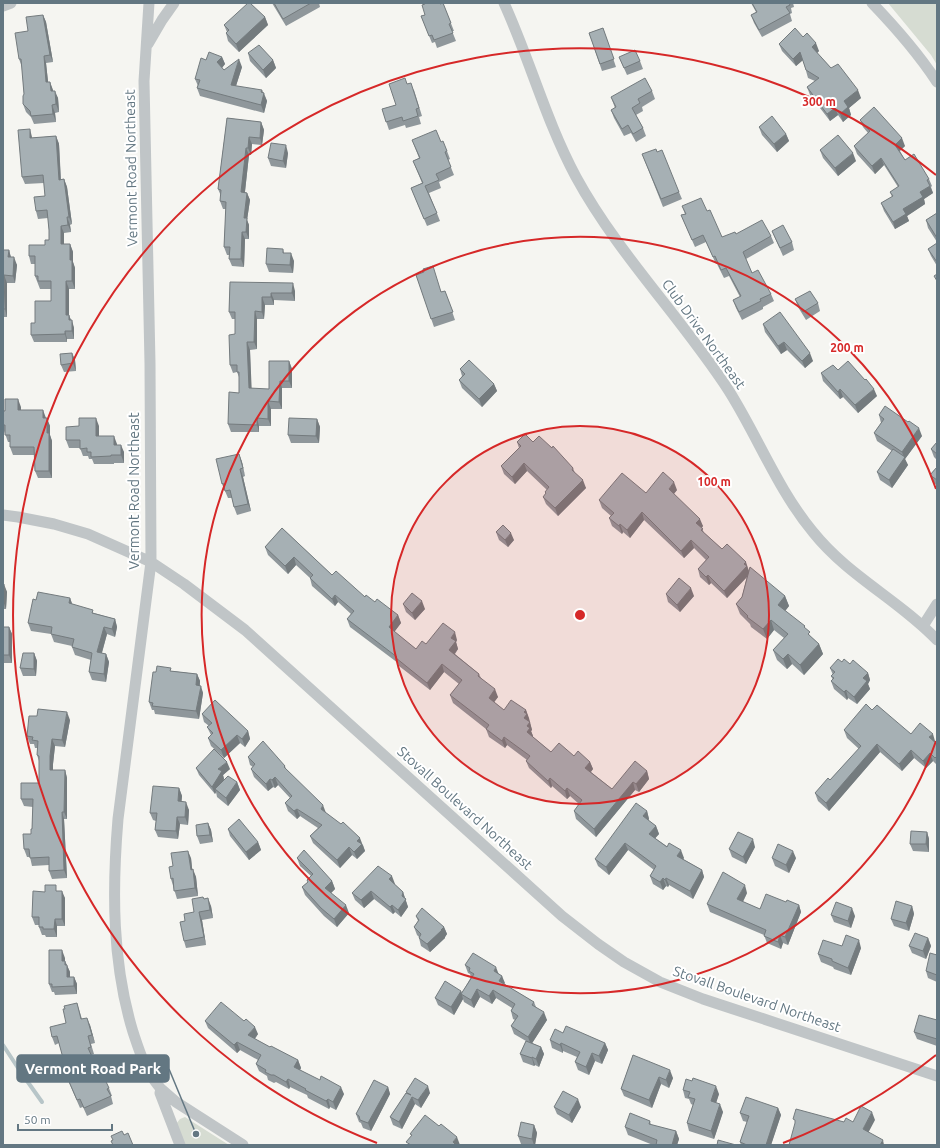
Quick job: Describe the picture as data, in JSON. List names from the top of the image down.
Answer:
{
  "streets": {
    "street": ["Vermont Road Northeast", "Club Drive Northeast", "Stovall Boulevard Northeast"]
  },
  "crossings": [
    ["Vermont Road Northeast", "Stovall Boulevard Northeast"]
  ],
  "places": ["Vermont Road Park"],
  "scale_bar": "50 m",
  "rings": ["300 m", "200 m", "100 m"]
}
